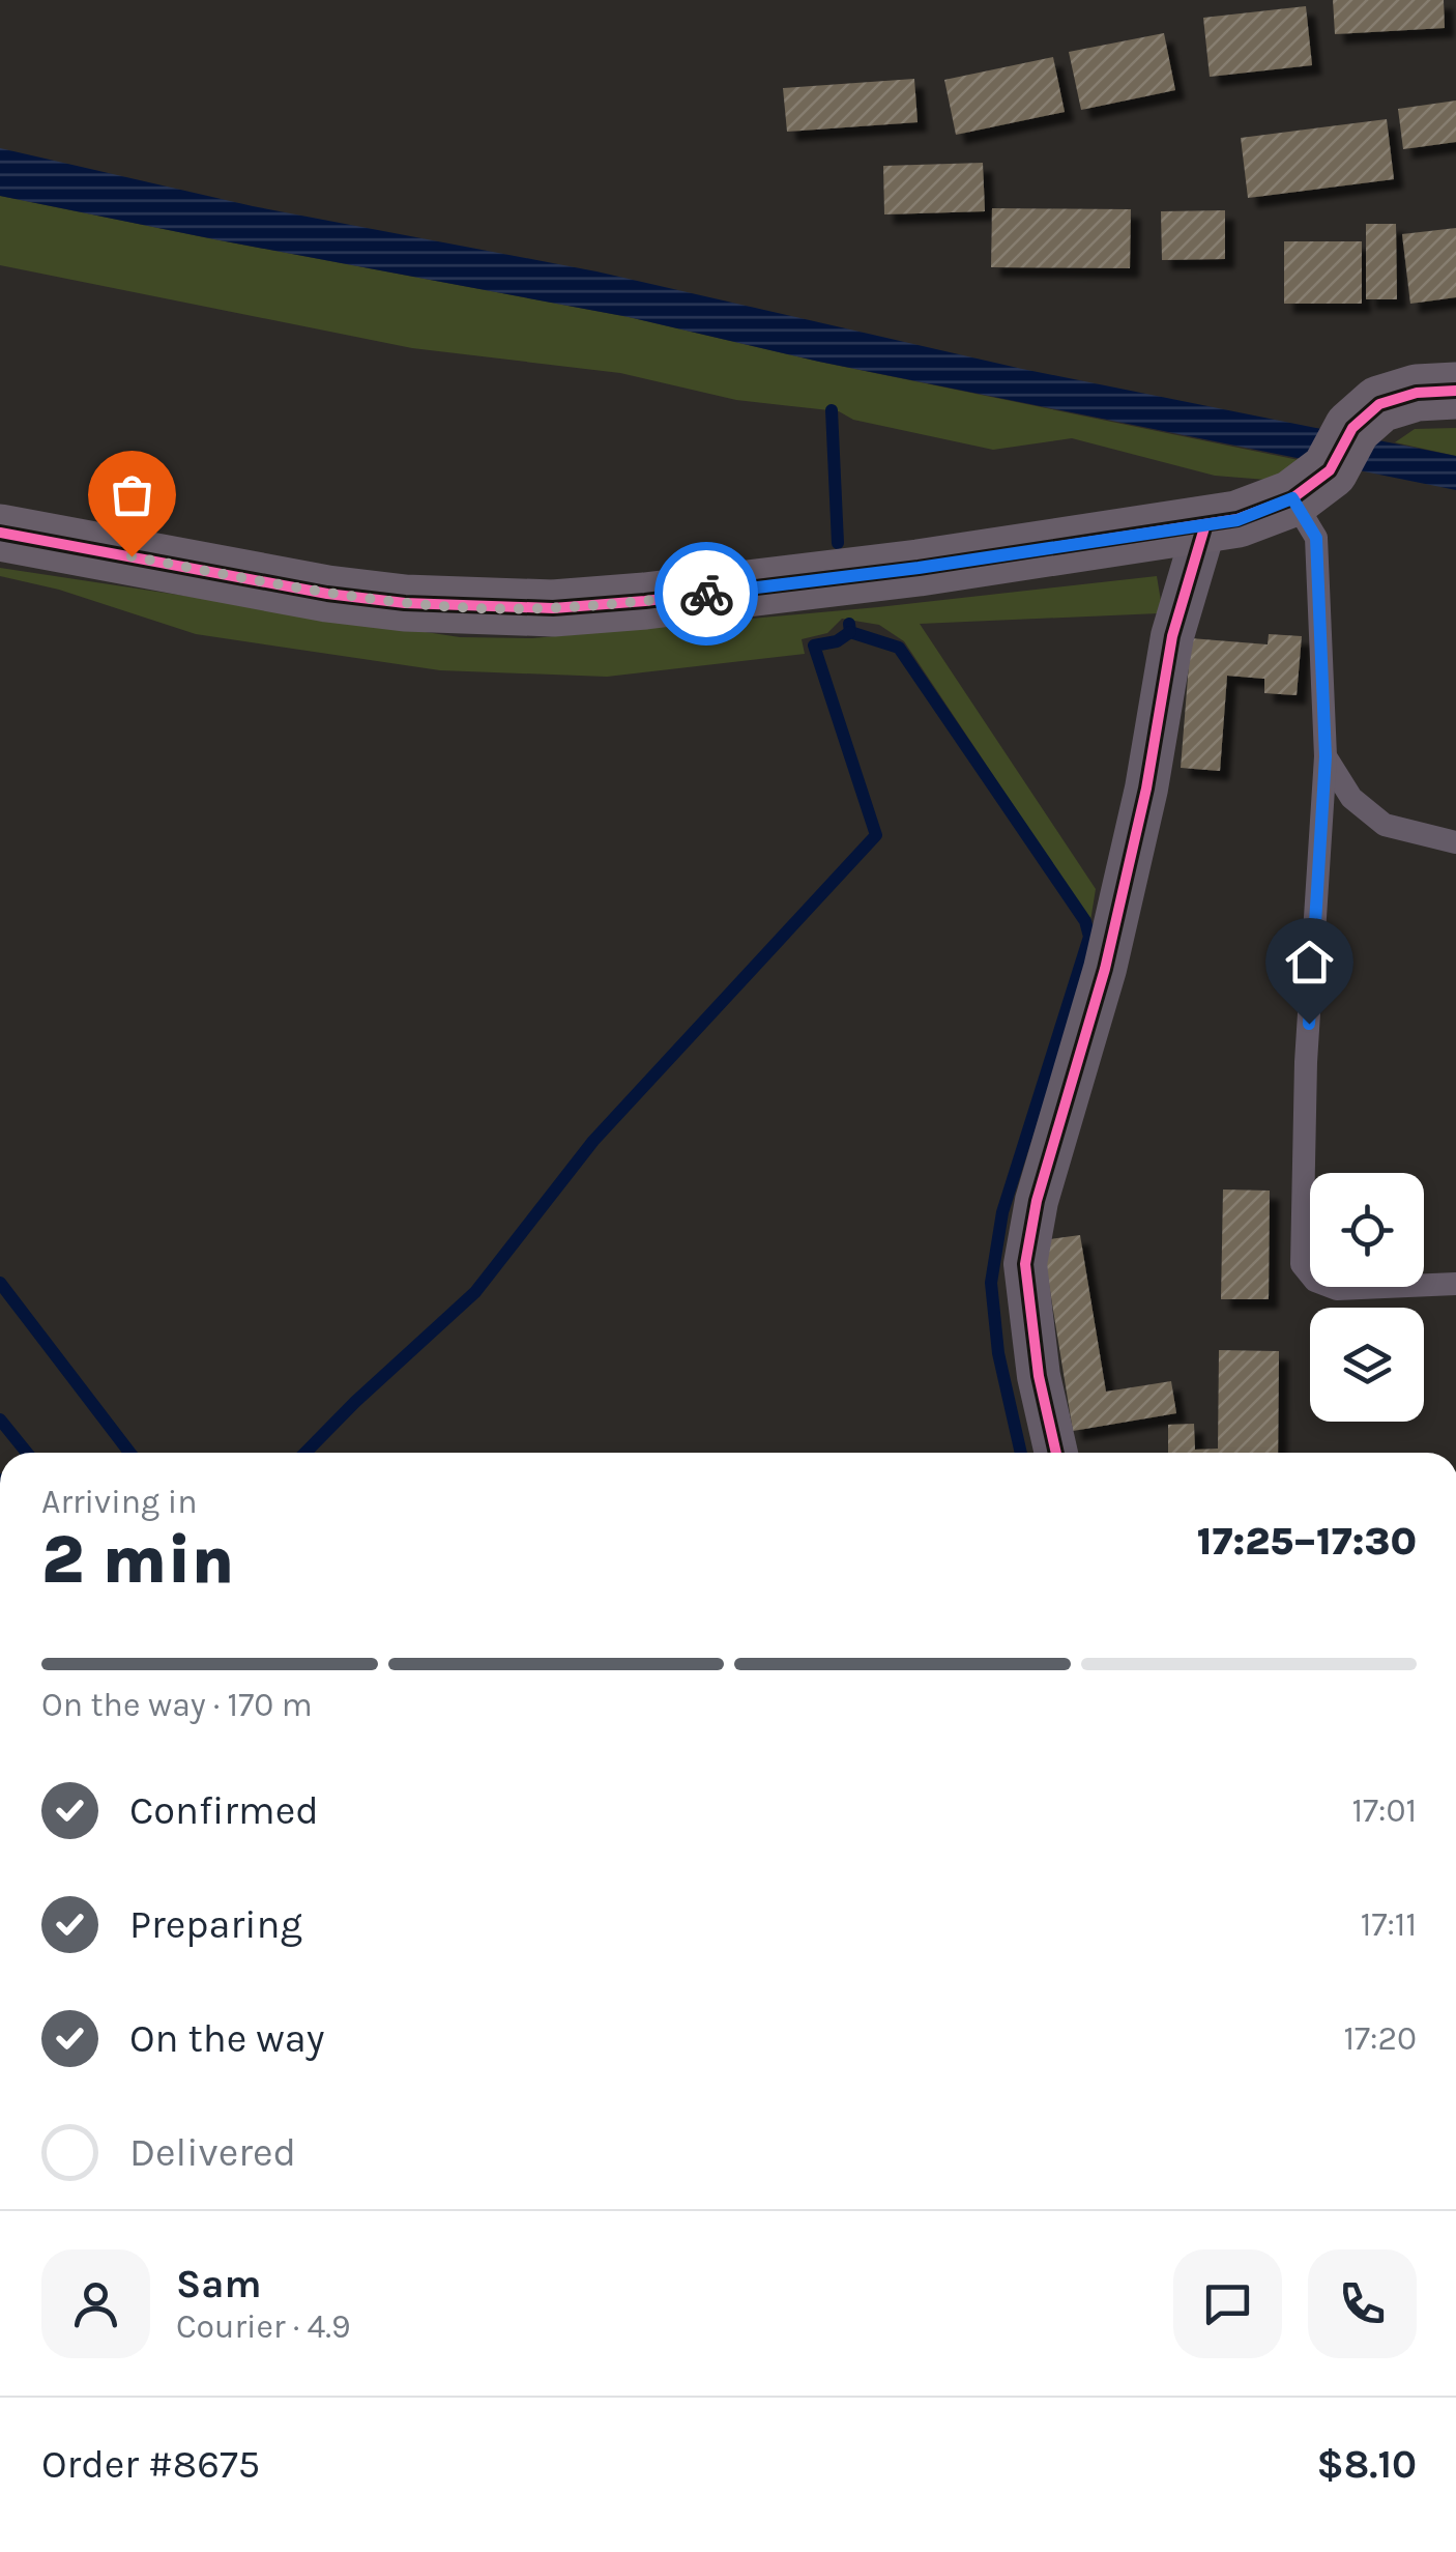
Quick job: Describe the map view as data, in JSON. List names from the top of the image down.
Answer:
{
  "page": {
    "heading": ["2 min", "Arriving in", "17:25–17:30"],
    "panel": [
      "Sam",
      "Courier · 4.9",
      "Order #8675",
      "$8.10"
    ],
    "bar": "On the way · 170 m",
    "list": [
      ["Confirmed", "17:01"],
      ["Preparing", "17:11"],
      ["On the way", "17:20"],
      "Delivered"
    ]
  }
}
